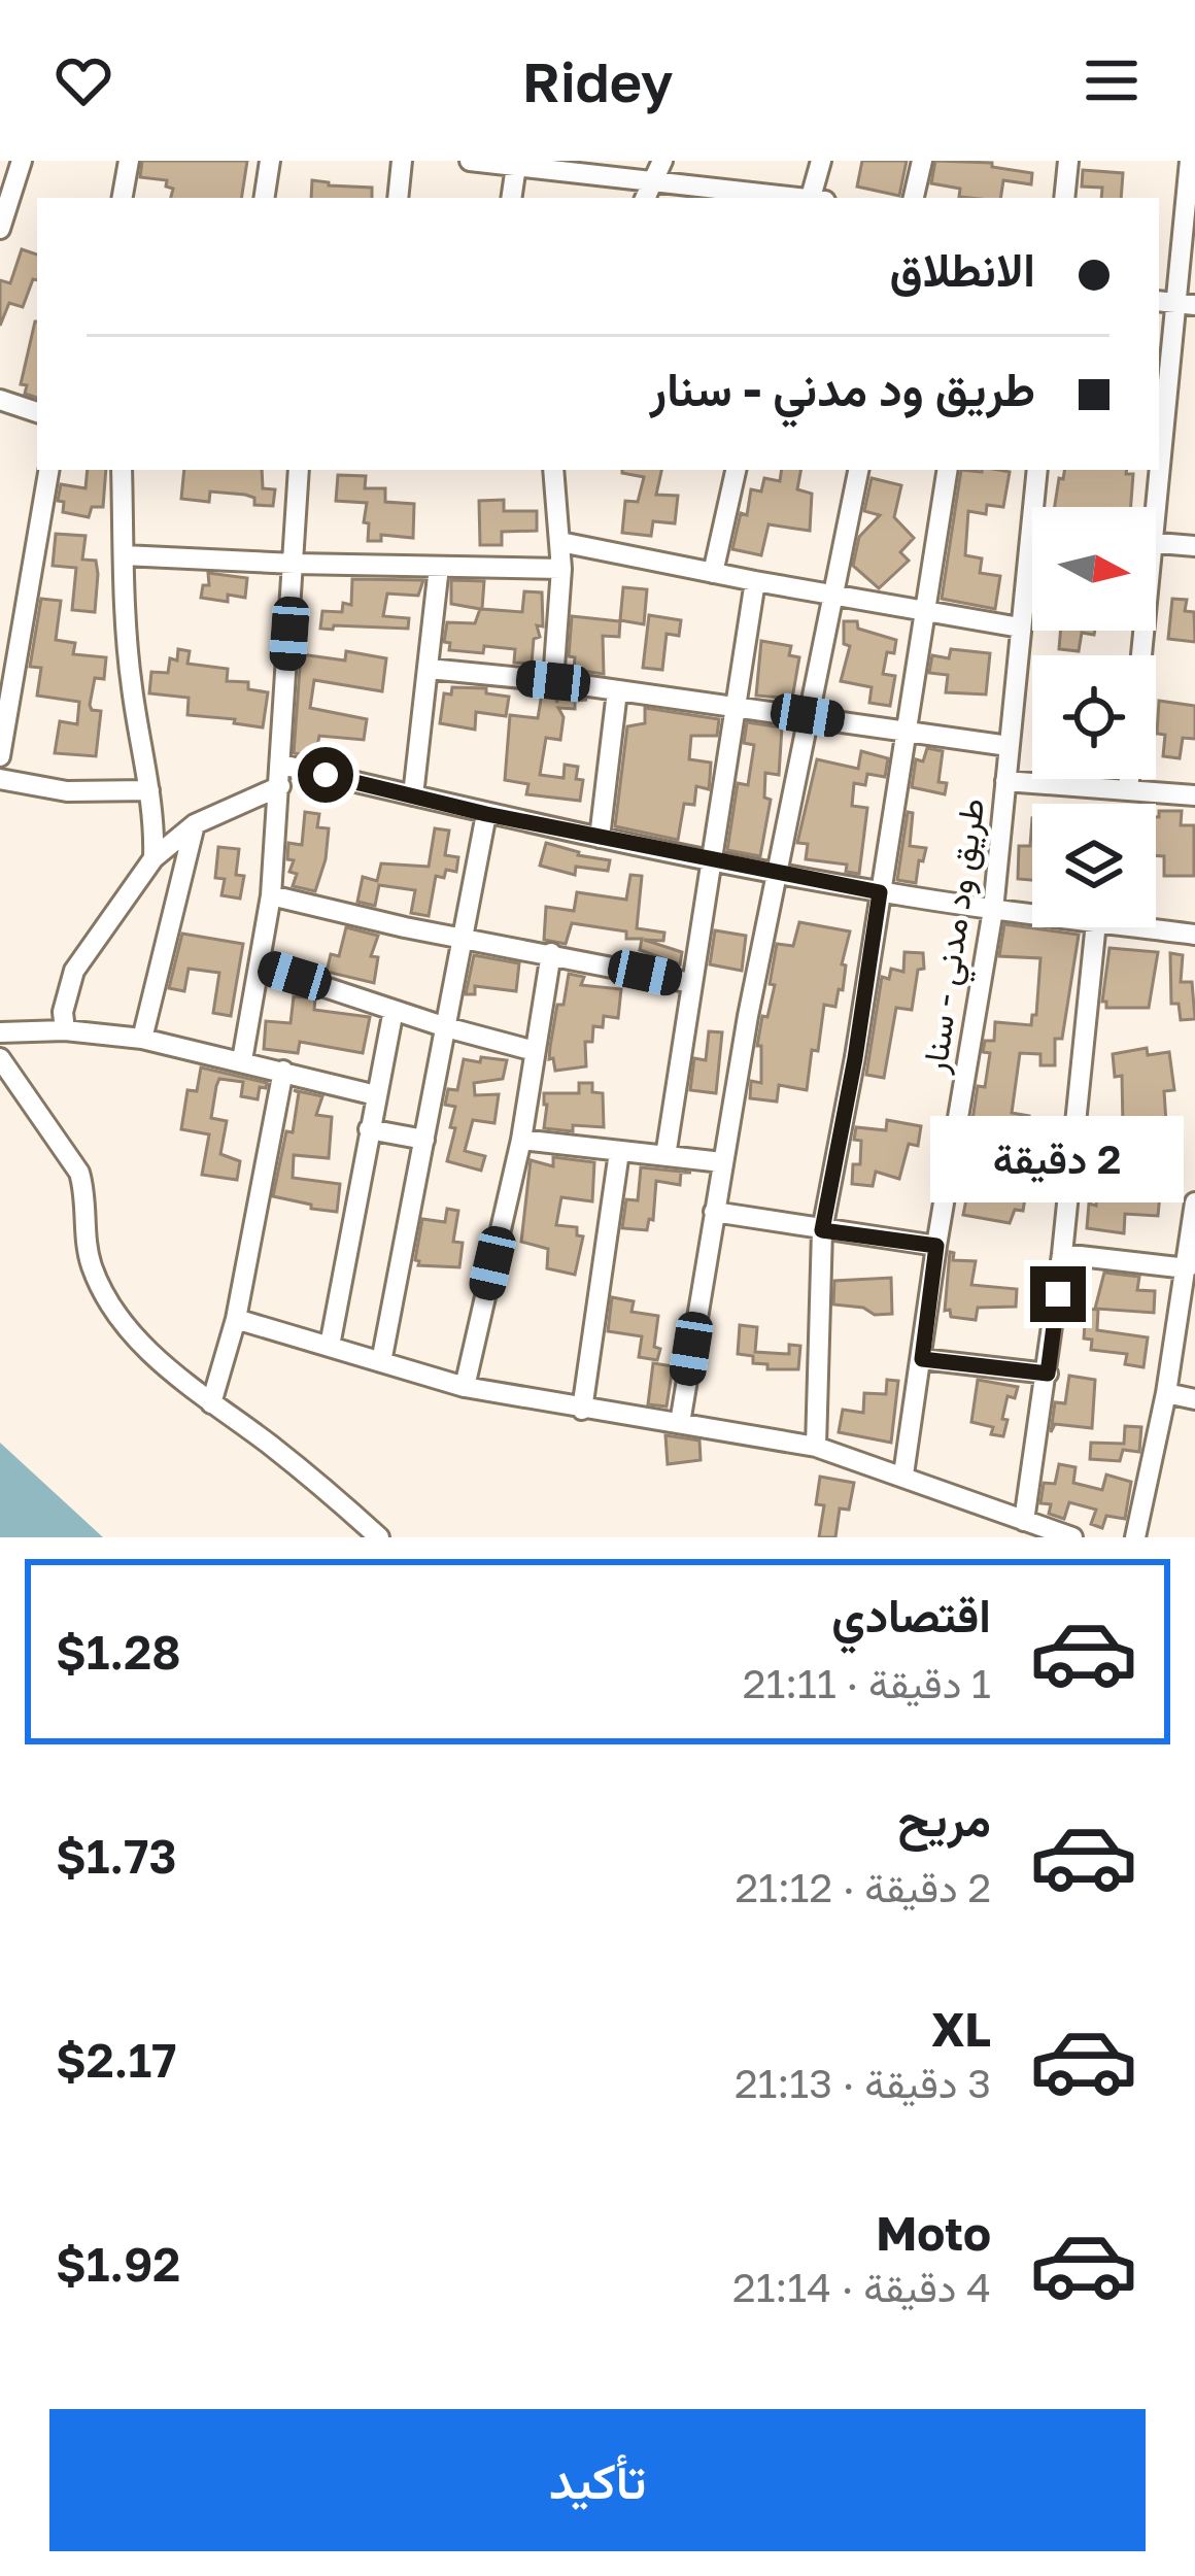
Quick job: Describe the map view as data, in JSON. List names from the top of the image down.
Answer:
{
  "streets": {
    "street": ["طريق ود مدني - سنار"]
  },
  "north": "right",
  "page": {
    "header": "Ridey",
    "banner": ["الانطلاق", "طريق ود مدني - سنار"],
    "bubble": "2 دقيقة",
    "list": [
      {
        "name": "اقتصادي",
        "note": "1 دقيقة · 21:11",
        "value": "$1.28"
      },
      {
        "name": "مريح",
        "note": "2 دقيقة · 21:12",
        "value": "$1.73"
      },
      {
        "name": "XL",
        "note": "3 دقيقة · 21:13",
        "value": "$2.17"
      },
      {
        "name": "Moto",
        "note": "4 دقيقة · 21:14",
        "value": "$1.92"
      }
    ],
    "buttons": "تأكيد"
  }
}
